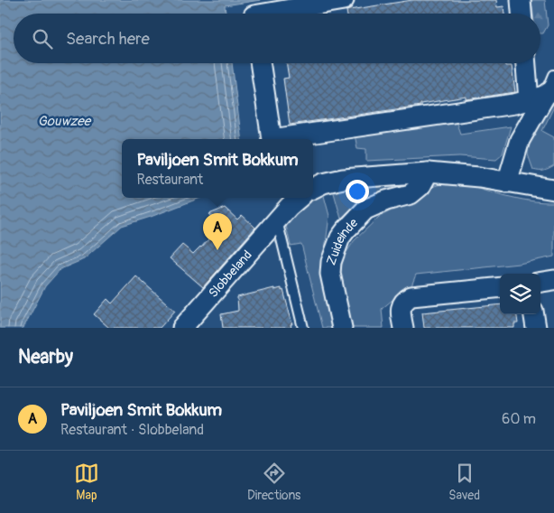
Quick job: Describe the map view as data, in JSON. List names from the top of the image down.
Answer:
{
  "streets": {
    "street": ["Zuideinde", "Slobbeland"]
  },
  "water": ["Gouwzee"],
  "page": {
    "search": "Search here",
    "popup": ["Paviljoen Smit Bokkum", "Restaurant"],
    "pins": "A",
    "heading": "Nearby",
    "list": [
      {
        "mark": "A",
        "name": "Paviljoen Smit Bokkum",
        "note": "Restaurant · Slobbeland",
        "value": "60 m"
      }
    ],
    "nav": ["Map", "Directions", "Saved"]
  }
}
